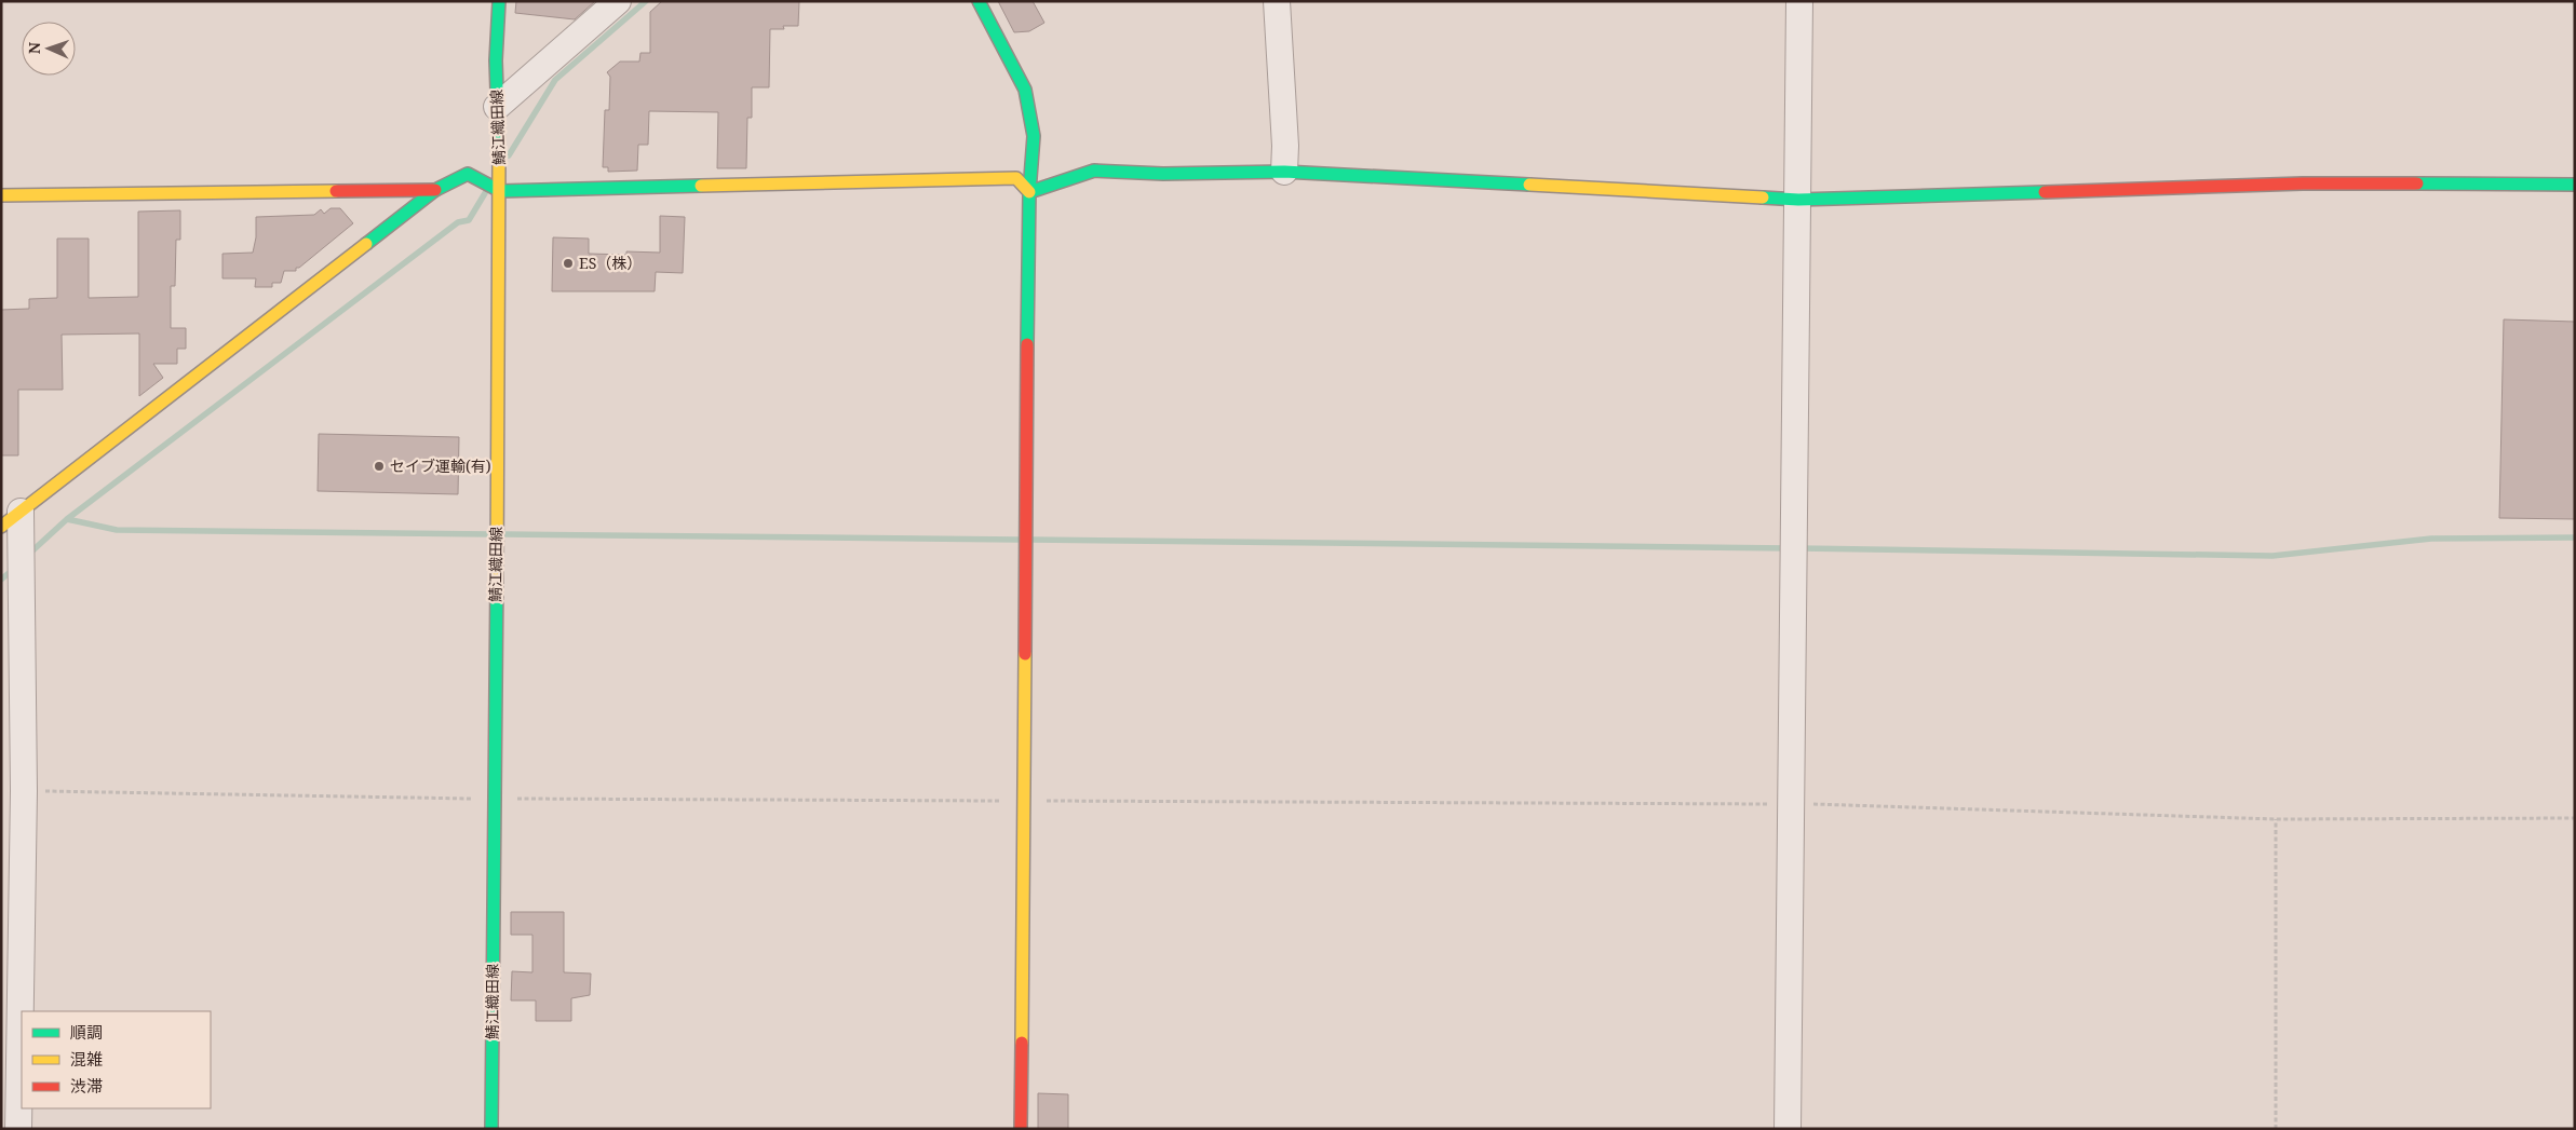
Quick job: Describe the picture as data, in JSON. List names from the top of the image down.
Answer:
{
  "streets": {
    "street": ["鯖江織田線"]
  },
  "places": ["ES（株）", "セイブ運輸(有)"],
  "legend": ["順調", "混雑", "渋滞"],
  "north": "left"
}
